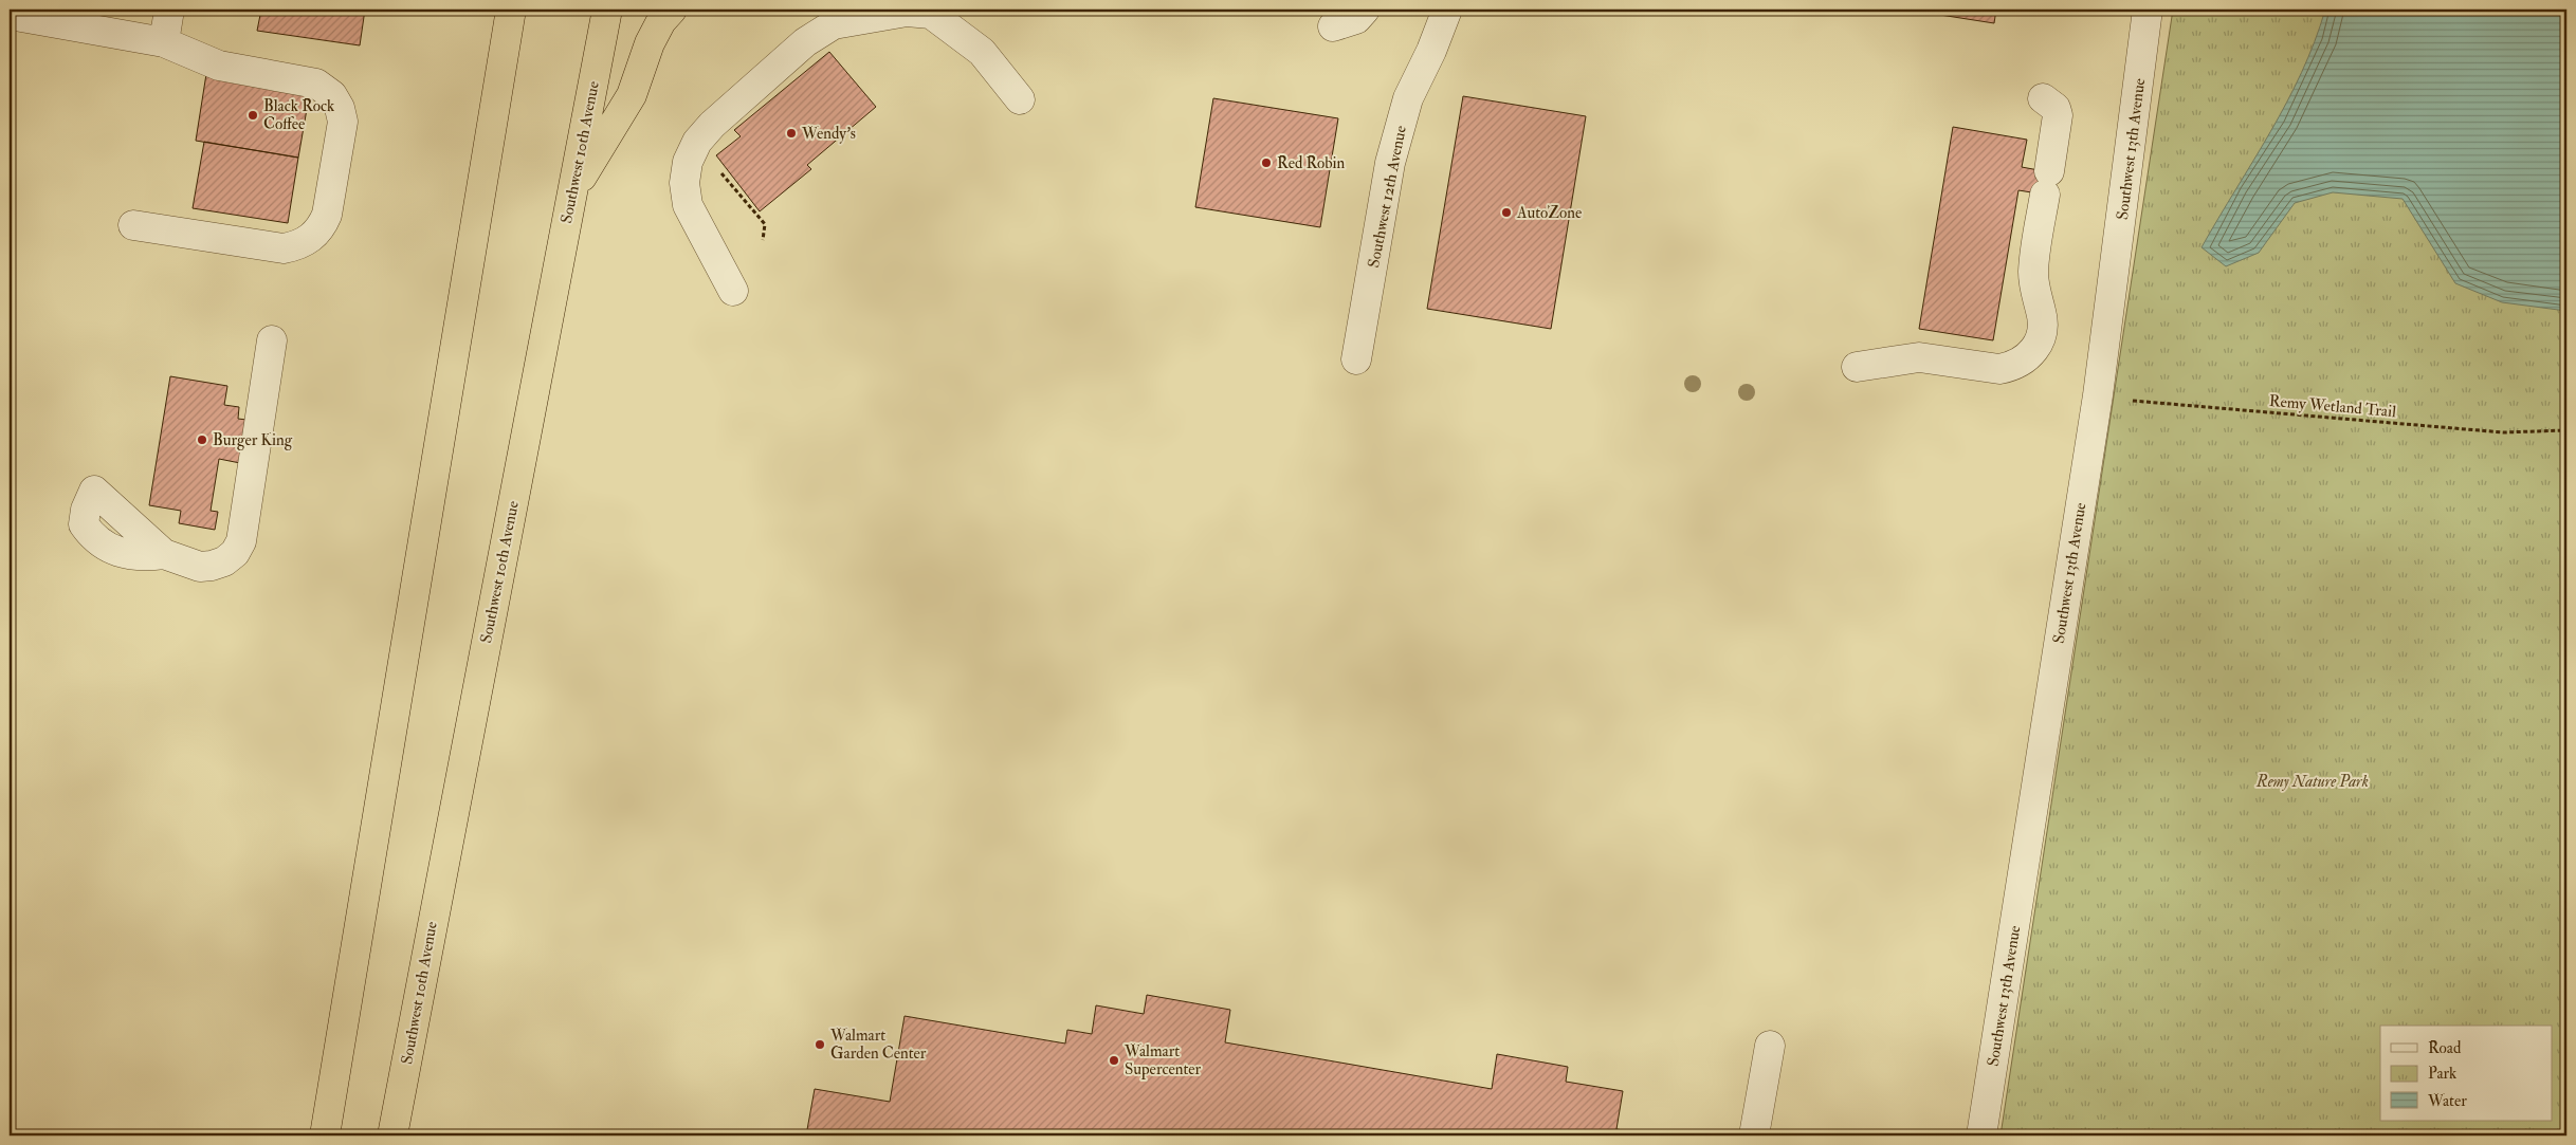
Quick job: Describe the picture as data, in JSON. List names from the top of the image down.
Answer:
{
  "streets": {
    "highway": ["Southwest 10th Avenue"],
    "street": ["Southwest 13th Avenue", "Southwest 12th Avenue"],
    "path": ["Remy Wetland Trail"]
  },
  "crossings": [
    ["Southwest 13th Avenue", "Remy Wetland Trail"]
  ],
  "parks": ["Remy Nature Park"],
  "places": [
    "Black Rock Coffee",
    "Wendy's",
    "Red Robin",
    "AutoZone",
    "Burger King",
    "Walmart Garden Center",
    "Walmart Supercenter"
  ],
  "legend": ["Road", "Park", "Water"]
}
